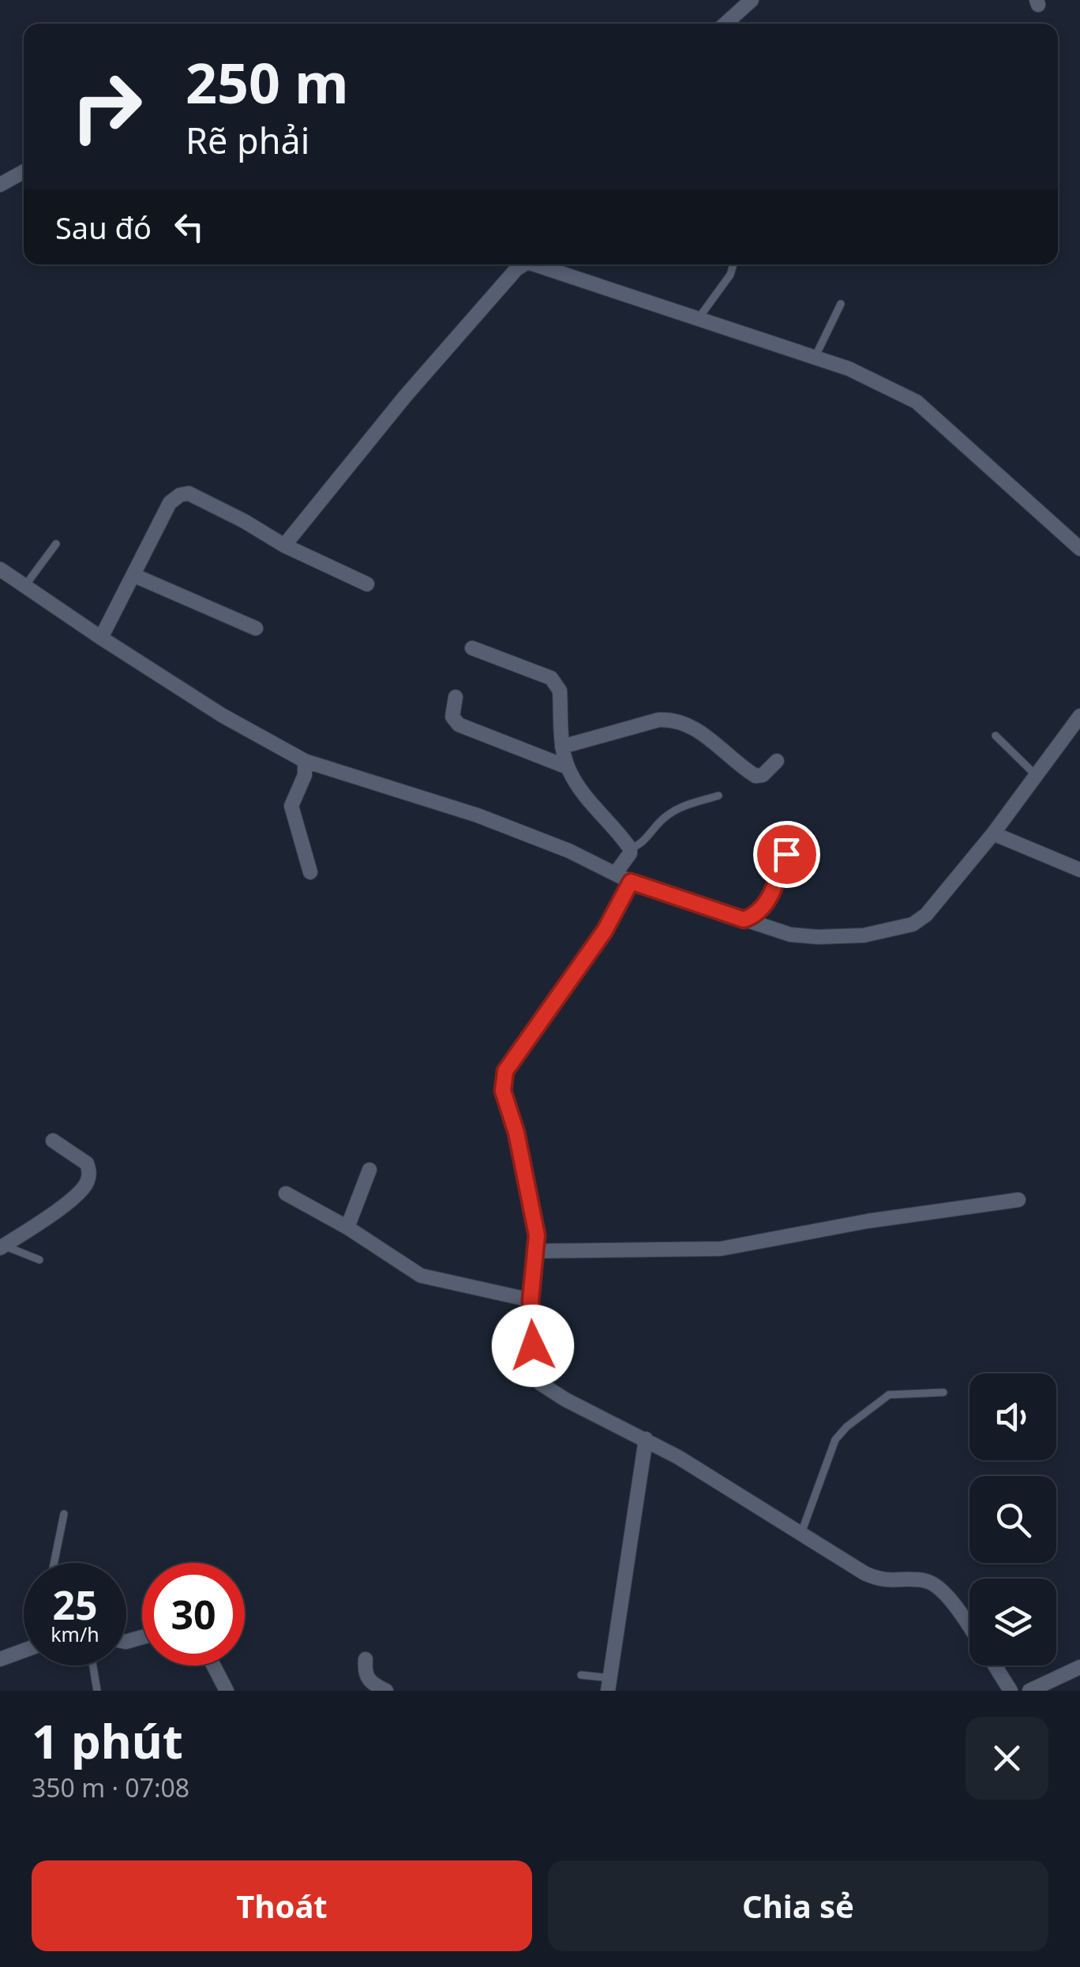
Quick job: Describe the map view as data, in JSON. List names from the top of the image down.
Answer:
{
  "page": {
    "turn": ["250 m", "Rẽ phải"],
    "then": "Sau đó",
    "speed": "25 km/h",
    "limit": "30",
    "heading": ["1 phút", "350 m · 07:08"],
    "buttons": ["Thoát", "Chia sẻ"]
  }
}
